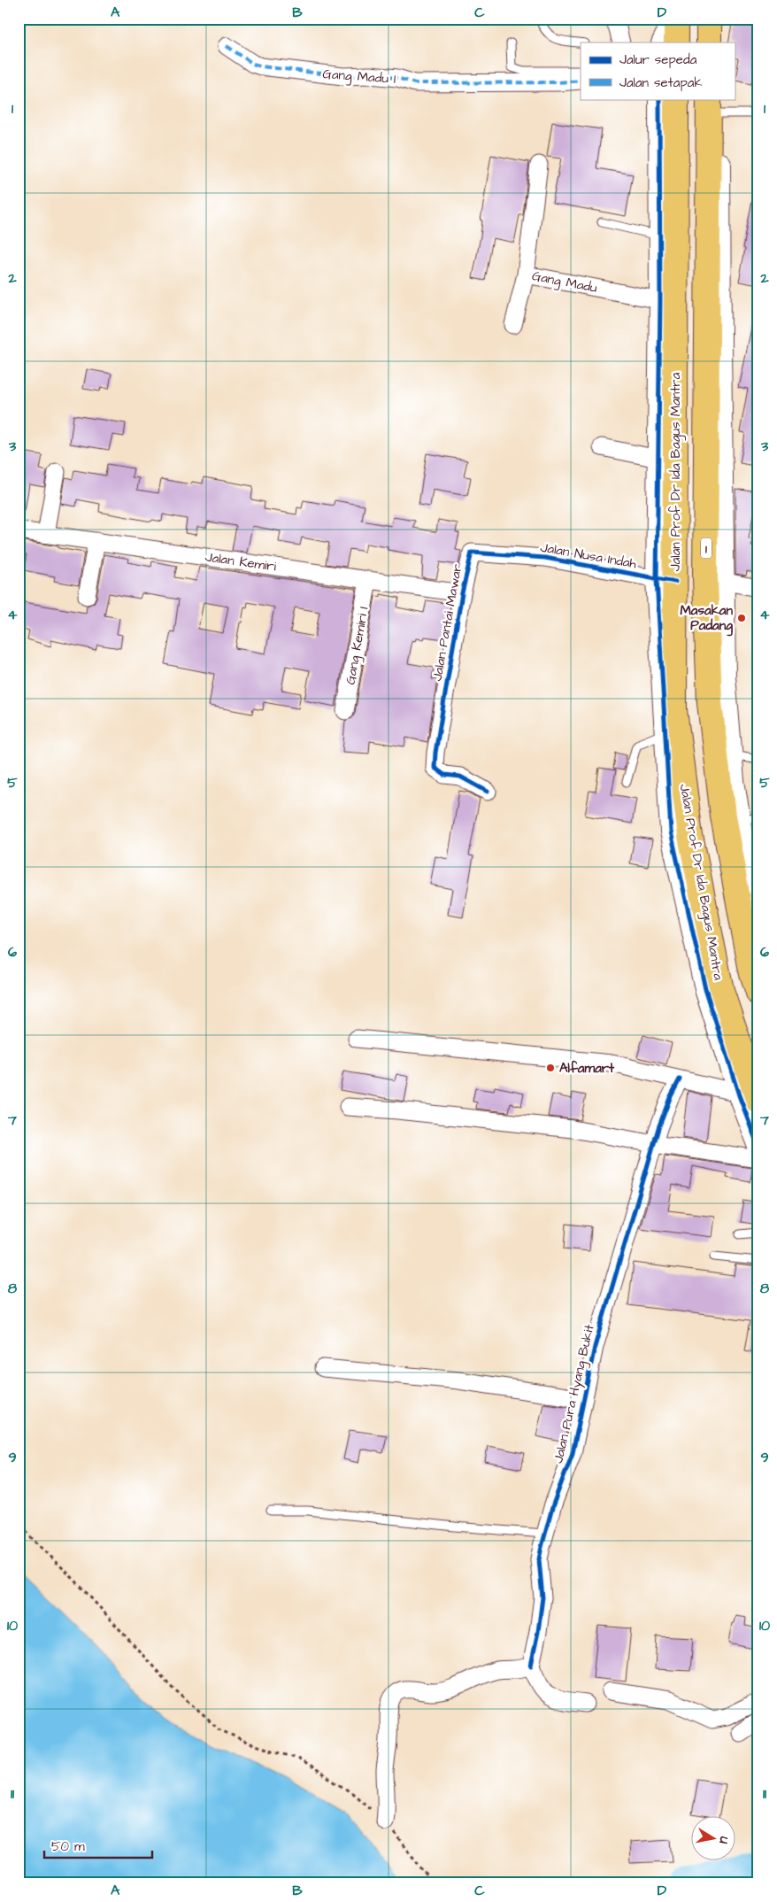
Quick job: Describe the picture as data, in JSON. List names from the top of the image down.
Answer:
{
  "streets": {
    "highway": ["Jalan Prof Dr Ida Bagus Mantra", "1"],
    "street": [
      "Gang Madu I",
      "Gang Madu",
      "Jalan Nusa Indah",
      "Jalan Kemiri",
      "Jalan Pantai Mawar",
      "Gang Kemiri I",
      "Jalan Pura Hyang Bukit"
    ]
  },
  "crossings": [
    ["Jalan Prof Dr Ida Bagus Mantra", "Jalan Nusa Indah"],
    ["Jalan Nusa Indah", "Jalan Pantai Mawar"],
    ["Jalan Kemiri", "Jalan Pantai Mawar"],
    ["Jalan Kemiri", "Gang Kemiri I"]
  ],
  "places": ["Masakan Padang", "Alfamart"],
  "legend": ["Jalur sepeda", "Jalan setapak"],
  "scale_bar": "50 m",
  "north": "right",
  "grid": {
    "columns": [
      "A",
      "B",
      "C",
      "D"
    ],
    "rows": [
      "1",
      "2",
      "3",
      "4",
      "5",
      "6",
      "7",
      "8",
      "9",
      "10",
      "11"
    ]
  }
}
